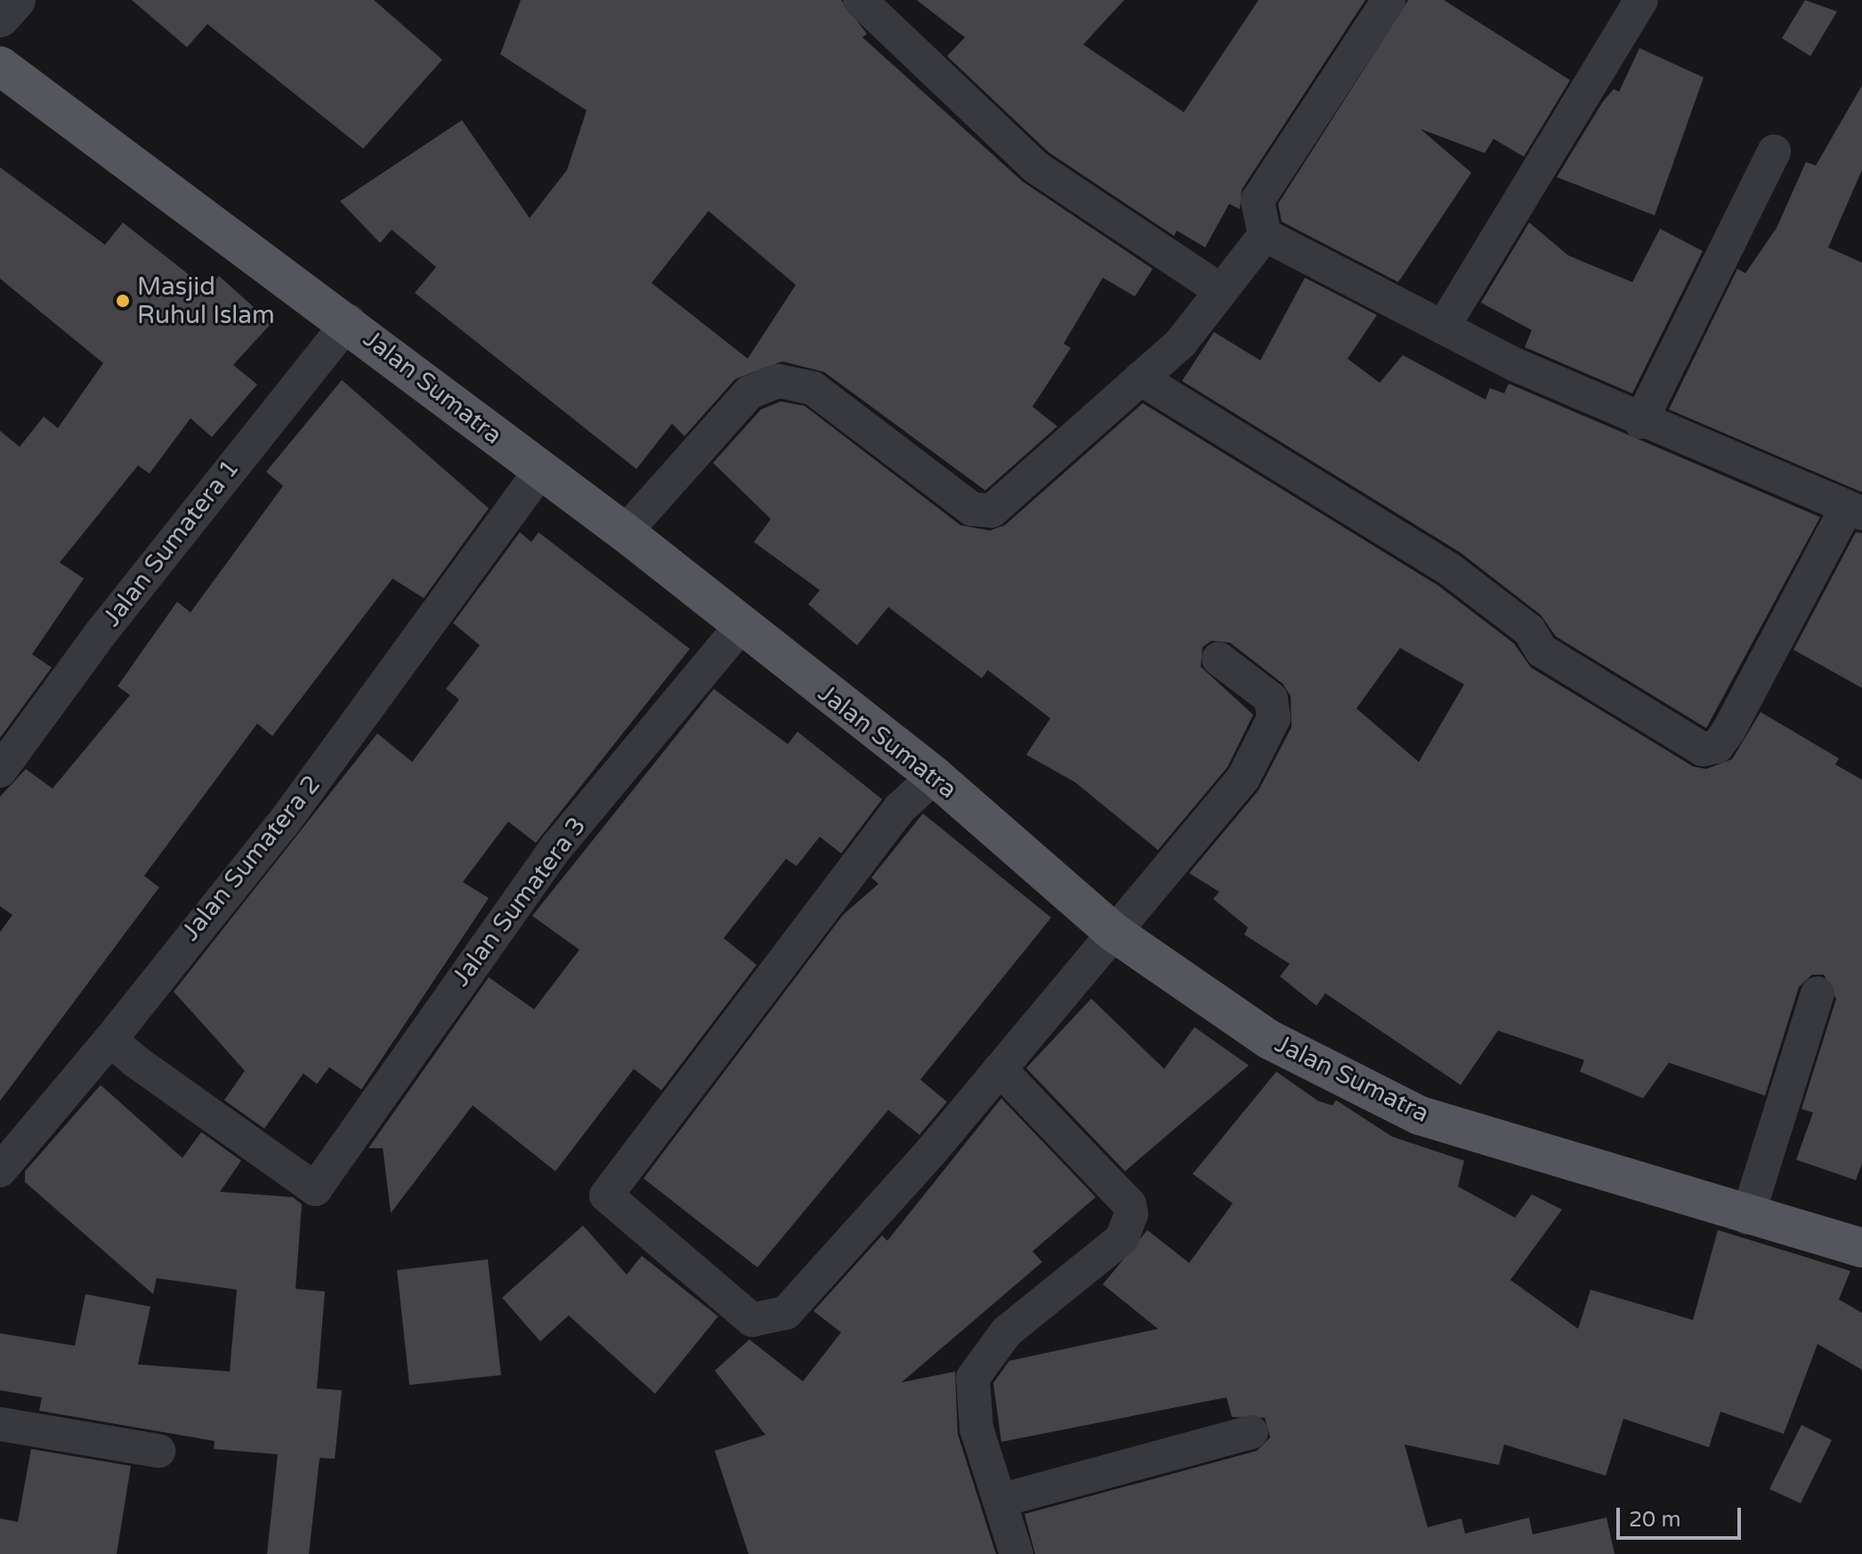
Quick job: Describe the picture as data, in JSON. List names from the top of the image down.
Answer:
{
  "streets": {
    "main road": ["Jalan Sumatra"],
    "street": ["Jalan Sumatera 1", "Jalan Sumatera 2", "Jalan Sumatera 3"]
  },
  "crossings": [
    ["Jalan Sumatra", "Jalan Sumatera 1"],
    ["Jalan Sumatra", "Jalan Sumatera 2"],
    ["Jalan Sumatra", "Jalan Sumatera 3"],
    ["Jalan Sumatera 2", "Jalan Sumatera 3"]
  ],
  "places": ["Masjid Ruhul Islam"],
  "scale_bar": "20 m"
}
